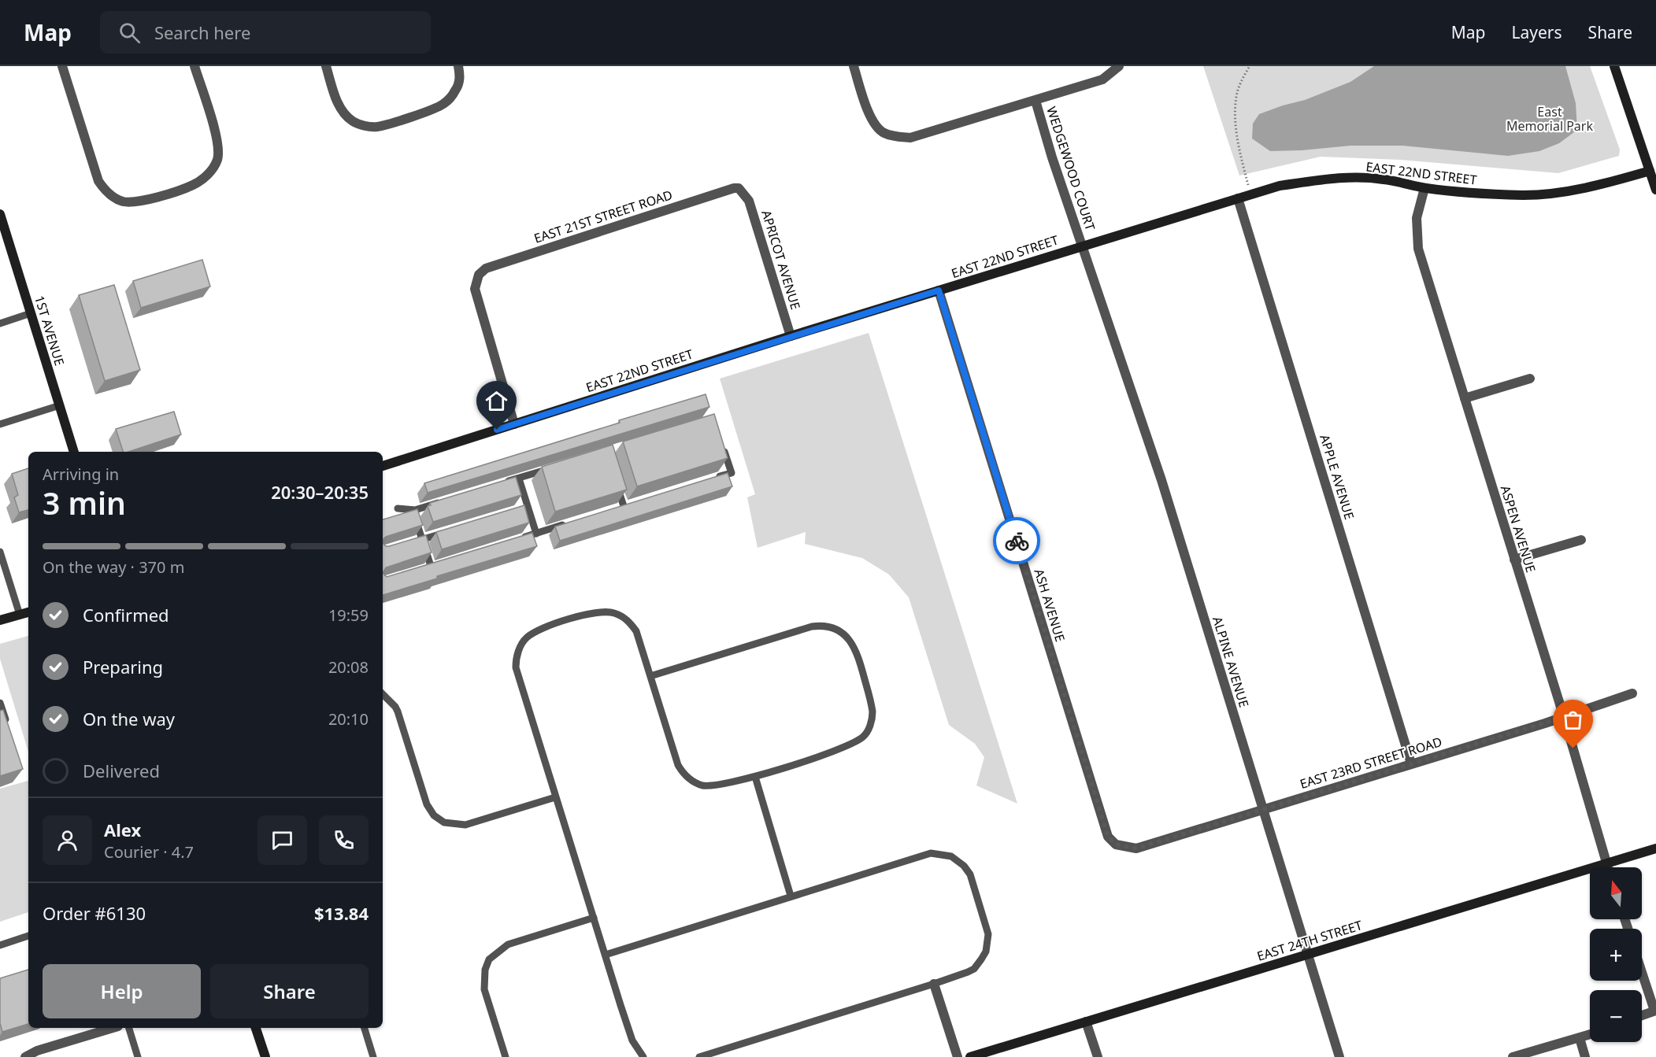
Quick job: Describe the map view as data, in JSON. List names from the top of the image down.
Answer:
{
  "streets": {
    "street": [
      "WEDGEWOOD COURT",
      "EAST 22ND STREET",
      "EAST 21ST STREET ROAD",
      "APRICOT AVENUE",
      "1ST AVENUE",
      "APPLE AVENUE",
      "ASPEN AVENUE",
      "ASH AVENUE",
      "ALPINE AVENUE",
      "EAST 23RD STREET ROAD",
      "EAST 24TH STREET"
    ]
  },
  "crossings": [
    ["WEDGEWOOD COURT", "EAST 22ND STREET"],
    ["WEDGEWOOD COURT", "ALPINE AVENUE"],
    ["EAST 22ND STREET", "EAST 21ST STREET ROAD"],
    ["EAST 22ND STREET", "APRICOT AVENUE"],
    ["EAST 22ND STREET", "APPLE AVENUE"],
    ["EAST 22ND STREET", "ASPEN AVENUE"],
    ["EAST 22ND STREET", "ASH AVENUE"],
    ["EAST 21ST STREET ROAD", "APRICOT AVENUE"],
    ["APPLE AVENUE", "EAST 23RD STREET ROAD"],
    ["ASPEN AVENUE", "EAST 23RD STREET ROAD"],
    ["ASPEN AVENUE", "EAST 24TH STREET"],
    ["ASH AVENUE", "EAST 23RD STREET ROAD"],
    ["ALPINE AVENUE", "EAST 23RD STREET ROAD"],
    ["ALPINE AVENUE", "EAST 24TH STREET"]
  ],
  "parks": ["East Memorial Park"],
  "north": "top",
  "page": {
    "header": "Map",
    "search": "Search here",
    "nav": ["Map", "Layers", "Share"],
    "heading": ["3 min", "Arriving in", "20:30–20:35"],
    "panel": [
      "Alex",
      "Courier · 4.7",
      "Order #6130",
      "$13.84"
    ],
    "bar": "On the way · 370 m",
    "list": [
      ["Confirmed", "19:59"],
      ["Preparing", "20:08"],
      ["On the way", "20:10"],
      "Delivered"
    ],
    "map_buttons": ["+", "−"],
    "buttons": ["Help", "Share"]
  }
}
